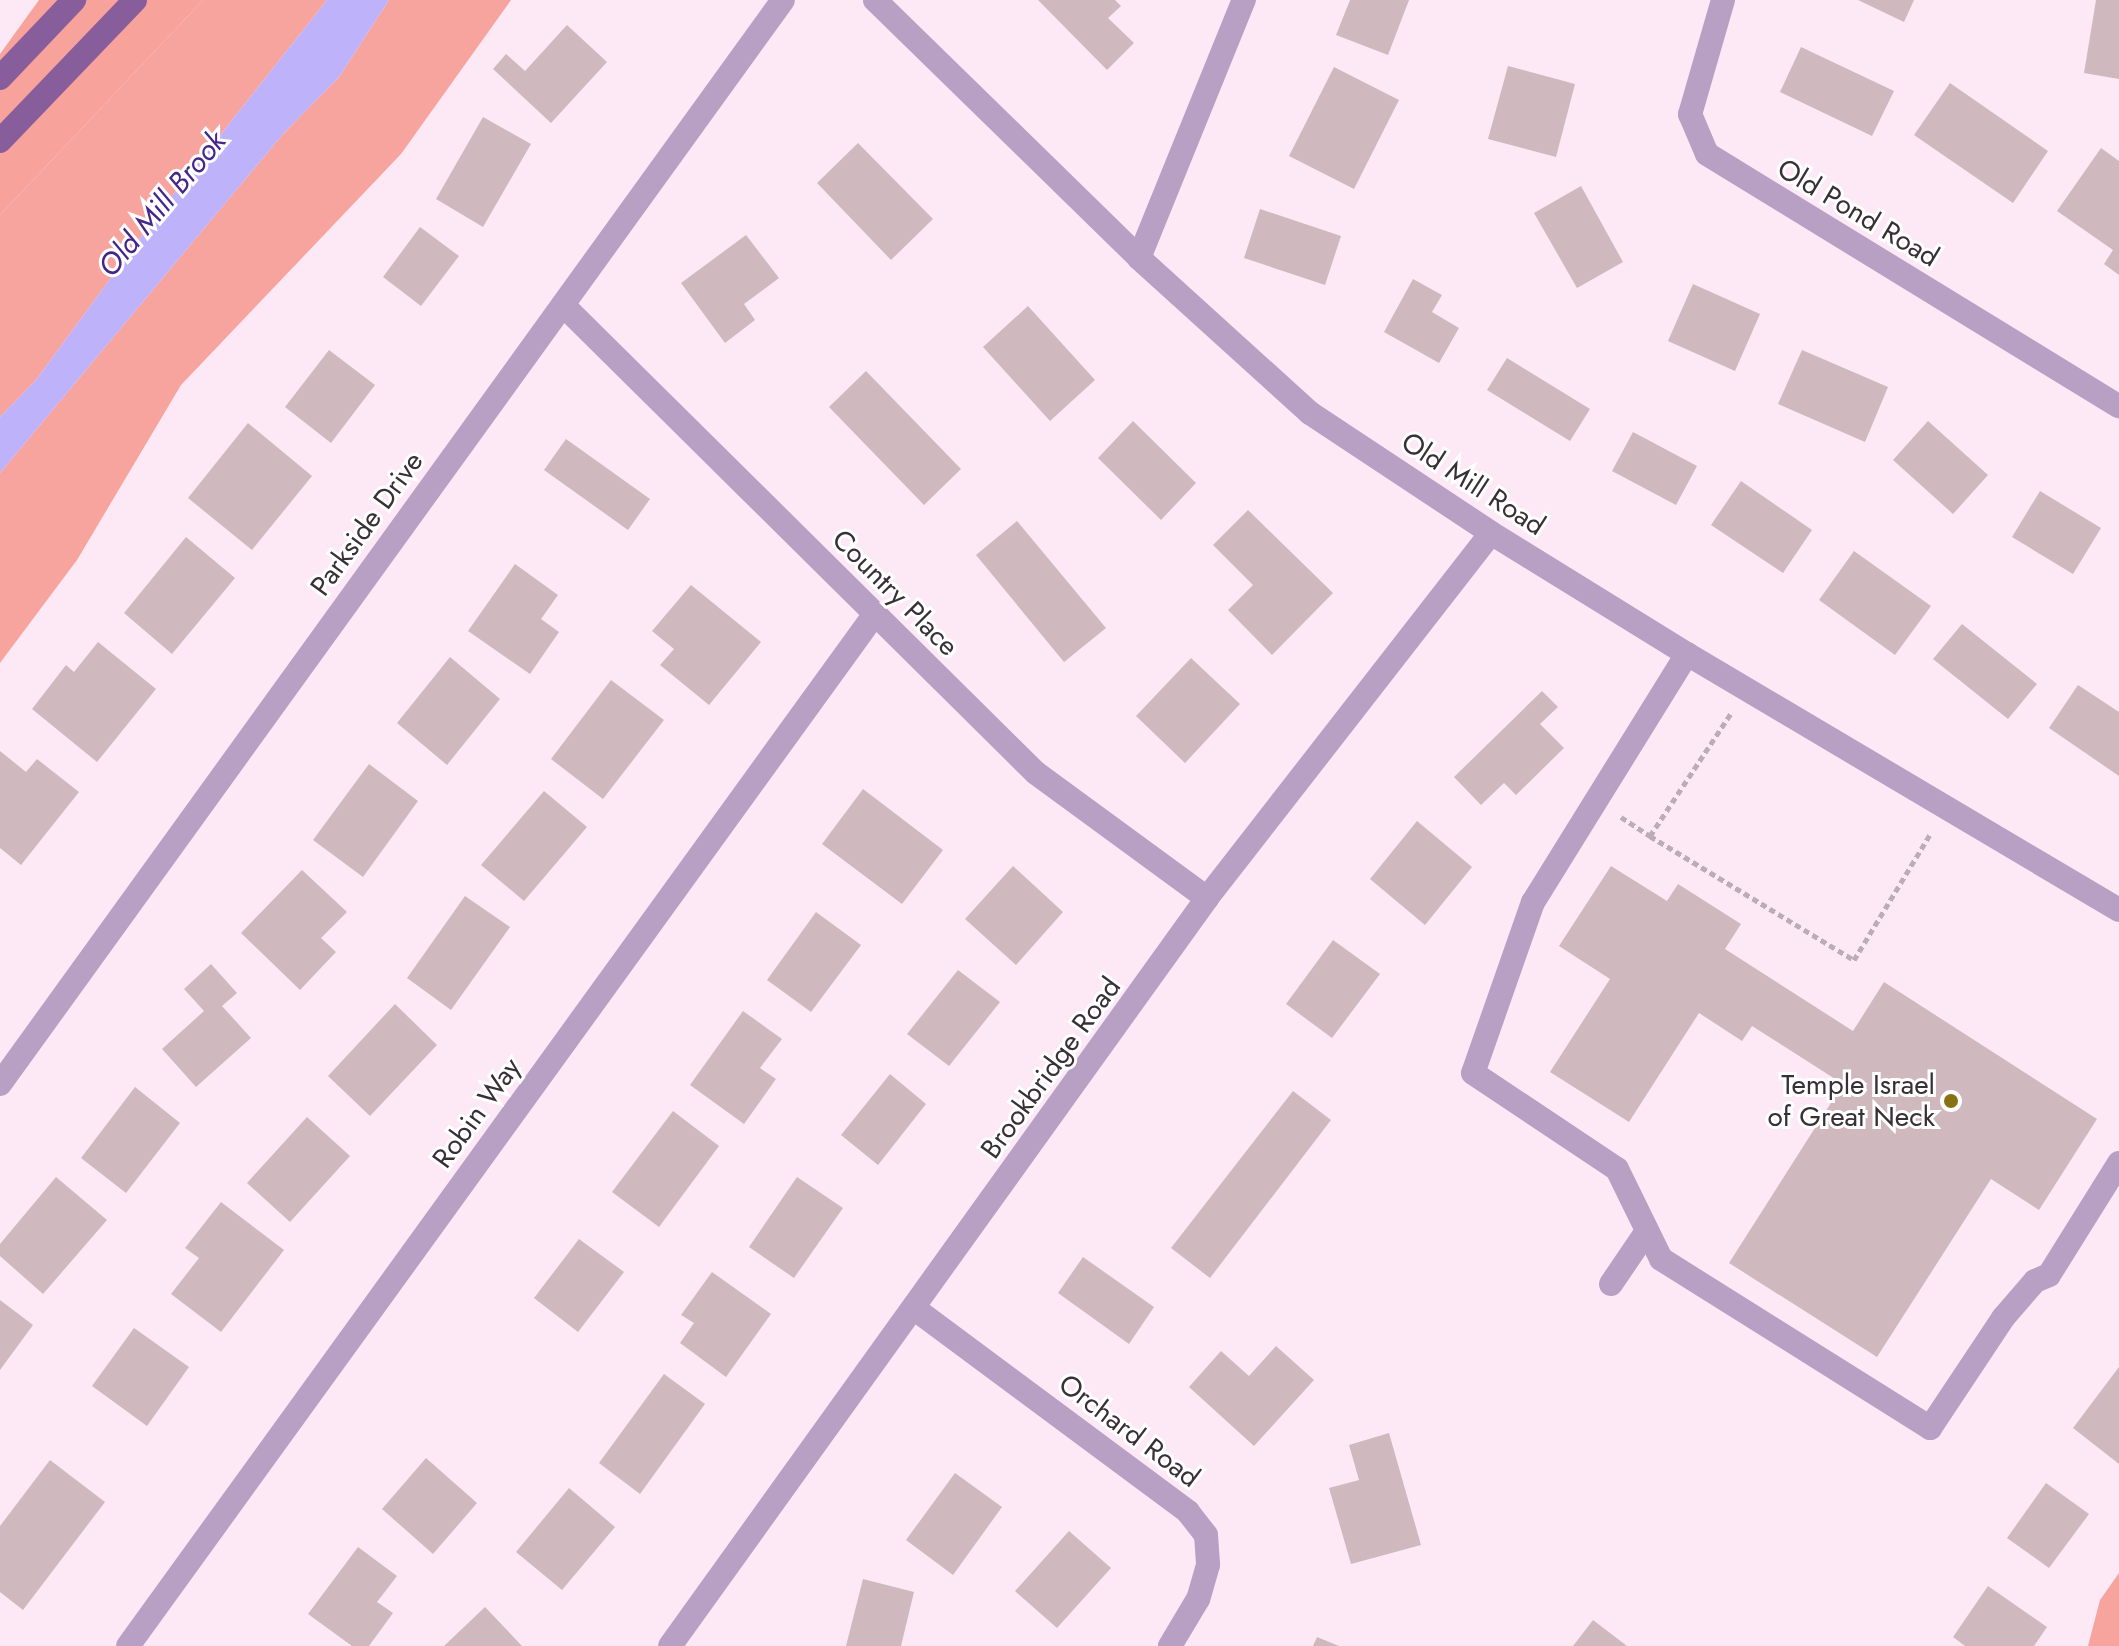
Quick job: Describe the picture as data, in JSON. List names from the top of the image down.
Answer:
{
  "streets": {
    "street": [
      "Old Pond Road",
      "Old Mill Road",
      "Parkside Drive",
      "Country Place",
      "Brookbridge Road",
      "Robin Way",
      "Orchard Road"
    ]
  },
  "crossings": [
    ["Old Mill Road", "Brookbridge Road"],
    ["Parkside Drive", "Country Place"],
    ["Country Place", "Brookbridge Road"],
    ["Country Place", "Robin Way"],
    ["Brookbridge Road", "Orchard Road"]
  ],
  "water": ["Old Mill Brook"],
  "places": ["Temple Israel of Great Neck"]
}
